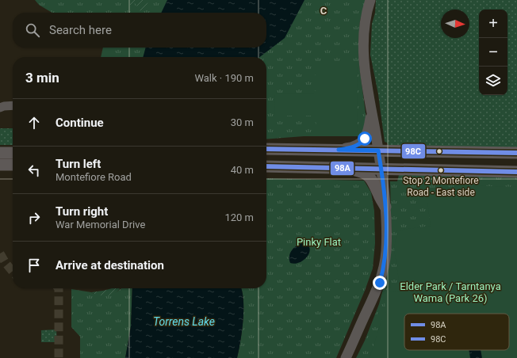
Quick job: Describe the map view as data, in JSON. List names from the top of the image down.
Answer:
{
  "water": ["Torrens Lake"],
  "parks": ["Pinky Flat", "Elder Park / Tarntanya Wama (Park 26)"],
  "places": ["Stop 2 Montefiore Road - East side"],
  "lines": ["transit line 98C", "transit line 98A"],
  "legend": ["98A", "98C"],
  "north": "right",
  "page": {
    "map_buttons": ["+", "−"],
    "search": "Search here",
    "heading": ["3 min", "Walk · 190 m"],
    "list": [
      ["Continue", "30 m"],
      ["Turn left", "Montefiore Road", "40 m"],
      ["Turn right", "War Memorial Drive", "120 m"],
      "Arrive at destination"
    ]
  },
  "grid": {
    "columns": ["C"]
  }
}
